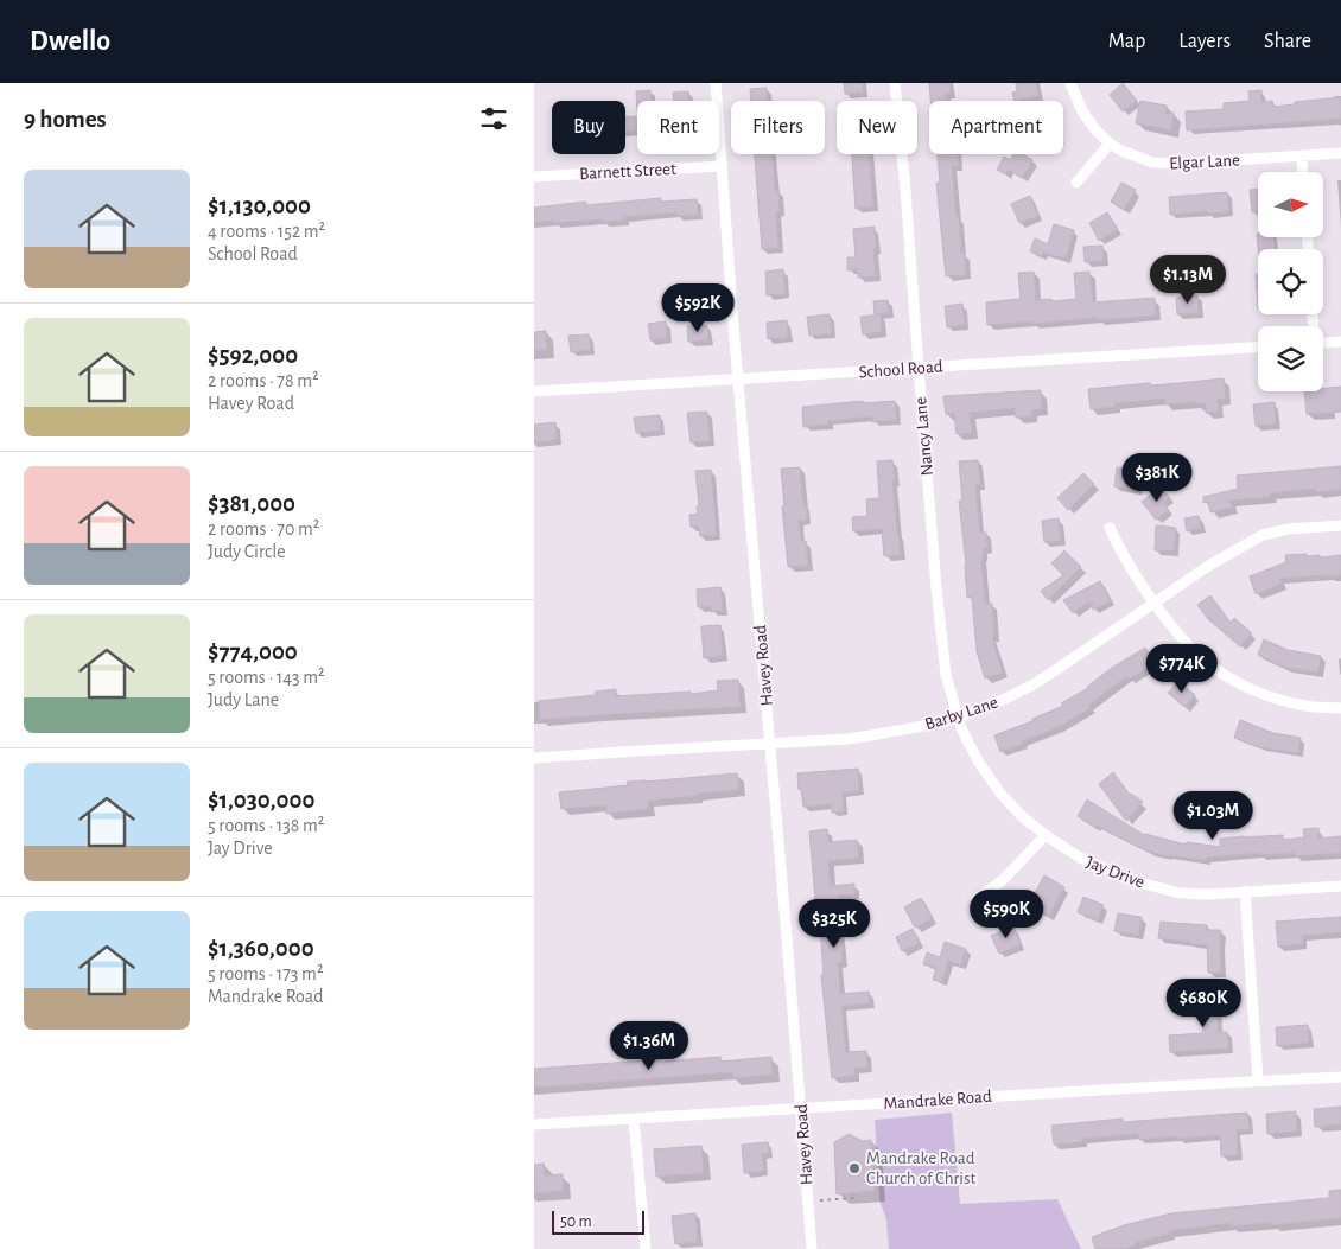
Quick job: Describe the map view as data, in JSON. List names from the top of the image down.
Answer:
{
  "streets": {
    "street": [
      "Elgar Lane",
      "Barnett Street",
      "School Road",
      "Nancy Lane",
      "Havey Road",
      "Barby Lane",
      "Jay Drive",
      "Mandrake Road"
    ]
  },
  "crossings": [
    ["Barnett Street", "Havey Road"],
    ["School Road", "Nancy Lane"],
    ["School Road", "Havey Road"],
    ["Nancy Lane", "Barby Lane"],
    ["Nancy Lane", "Jay Drive"],
    ["Havey Road", "Barby Lane"],
    ["Havey Road", "Mandrake Road"],
    ["Barby Lane", "Jay Drive"]
  ],
  "places": ["Mandrake Road Church of Christ"],
  "scale_bar": "50 m",
  "north": "right",
  "page": {
    "header": "Dwello",
    "nav": ["Map", "Layers", "Share"],
    "heading": "9 homes",
    "chip": [
      "Buy",
      "Rent",
      "Filters",
      "New",
      "Apartment"
    ],
    "list": [
      {
        "name": "$1,130,000",
        "note": "4 rooms · 152 m² · School Road"
      },
      {
        "name": "$592,000",
        "note": "2 rooms · 78 m² · Havey Road"
      },
      {
        "name": "$381,000",
        "note": "2 rooms · 70 m² · Judy Circle"
      },
      {
        "name": "$774,000",
        "note": "5 rooms · 143 m² · Judy Lane"
      },
      {
        "name": "$1,030,000",
        "note": "5 rooms · 138 m² · Jay Drive"
      },
      {
        "name": "$1,360,000",
        "note": "5 rooms · 173 m² · Mandrake Road"
      }
    ],
    "price": [
      "$1.13M",
      "$592K",
      "$381K",
      "$774K",
      "$1.03M",
      "$590K",
      "$325K",
      "$680K",
      "$1.36M"
    ],
    "scale": "50 m"
  }
}
